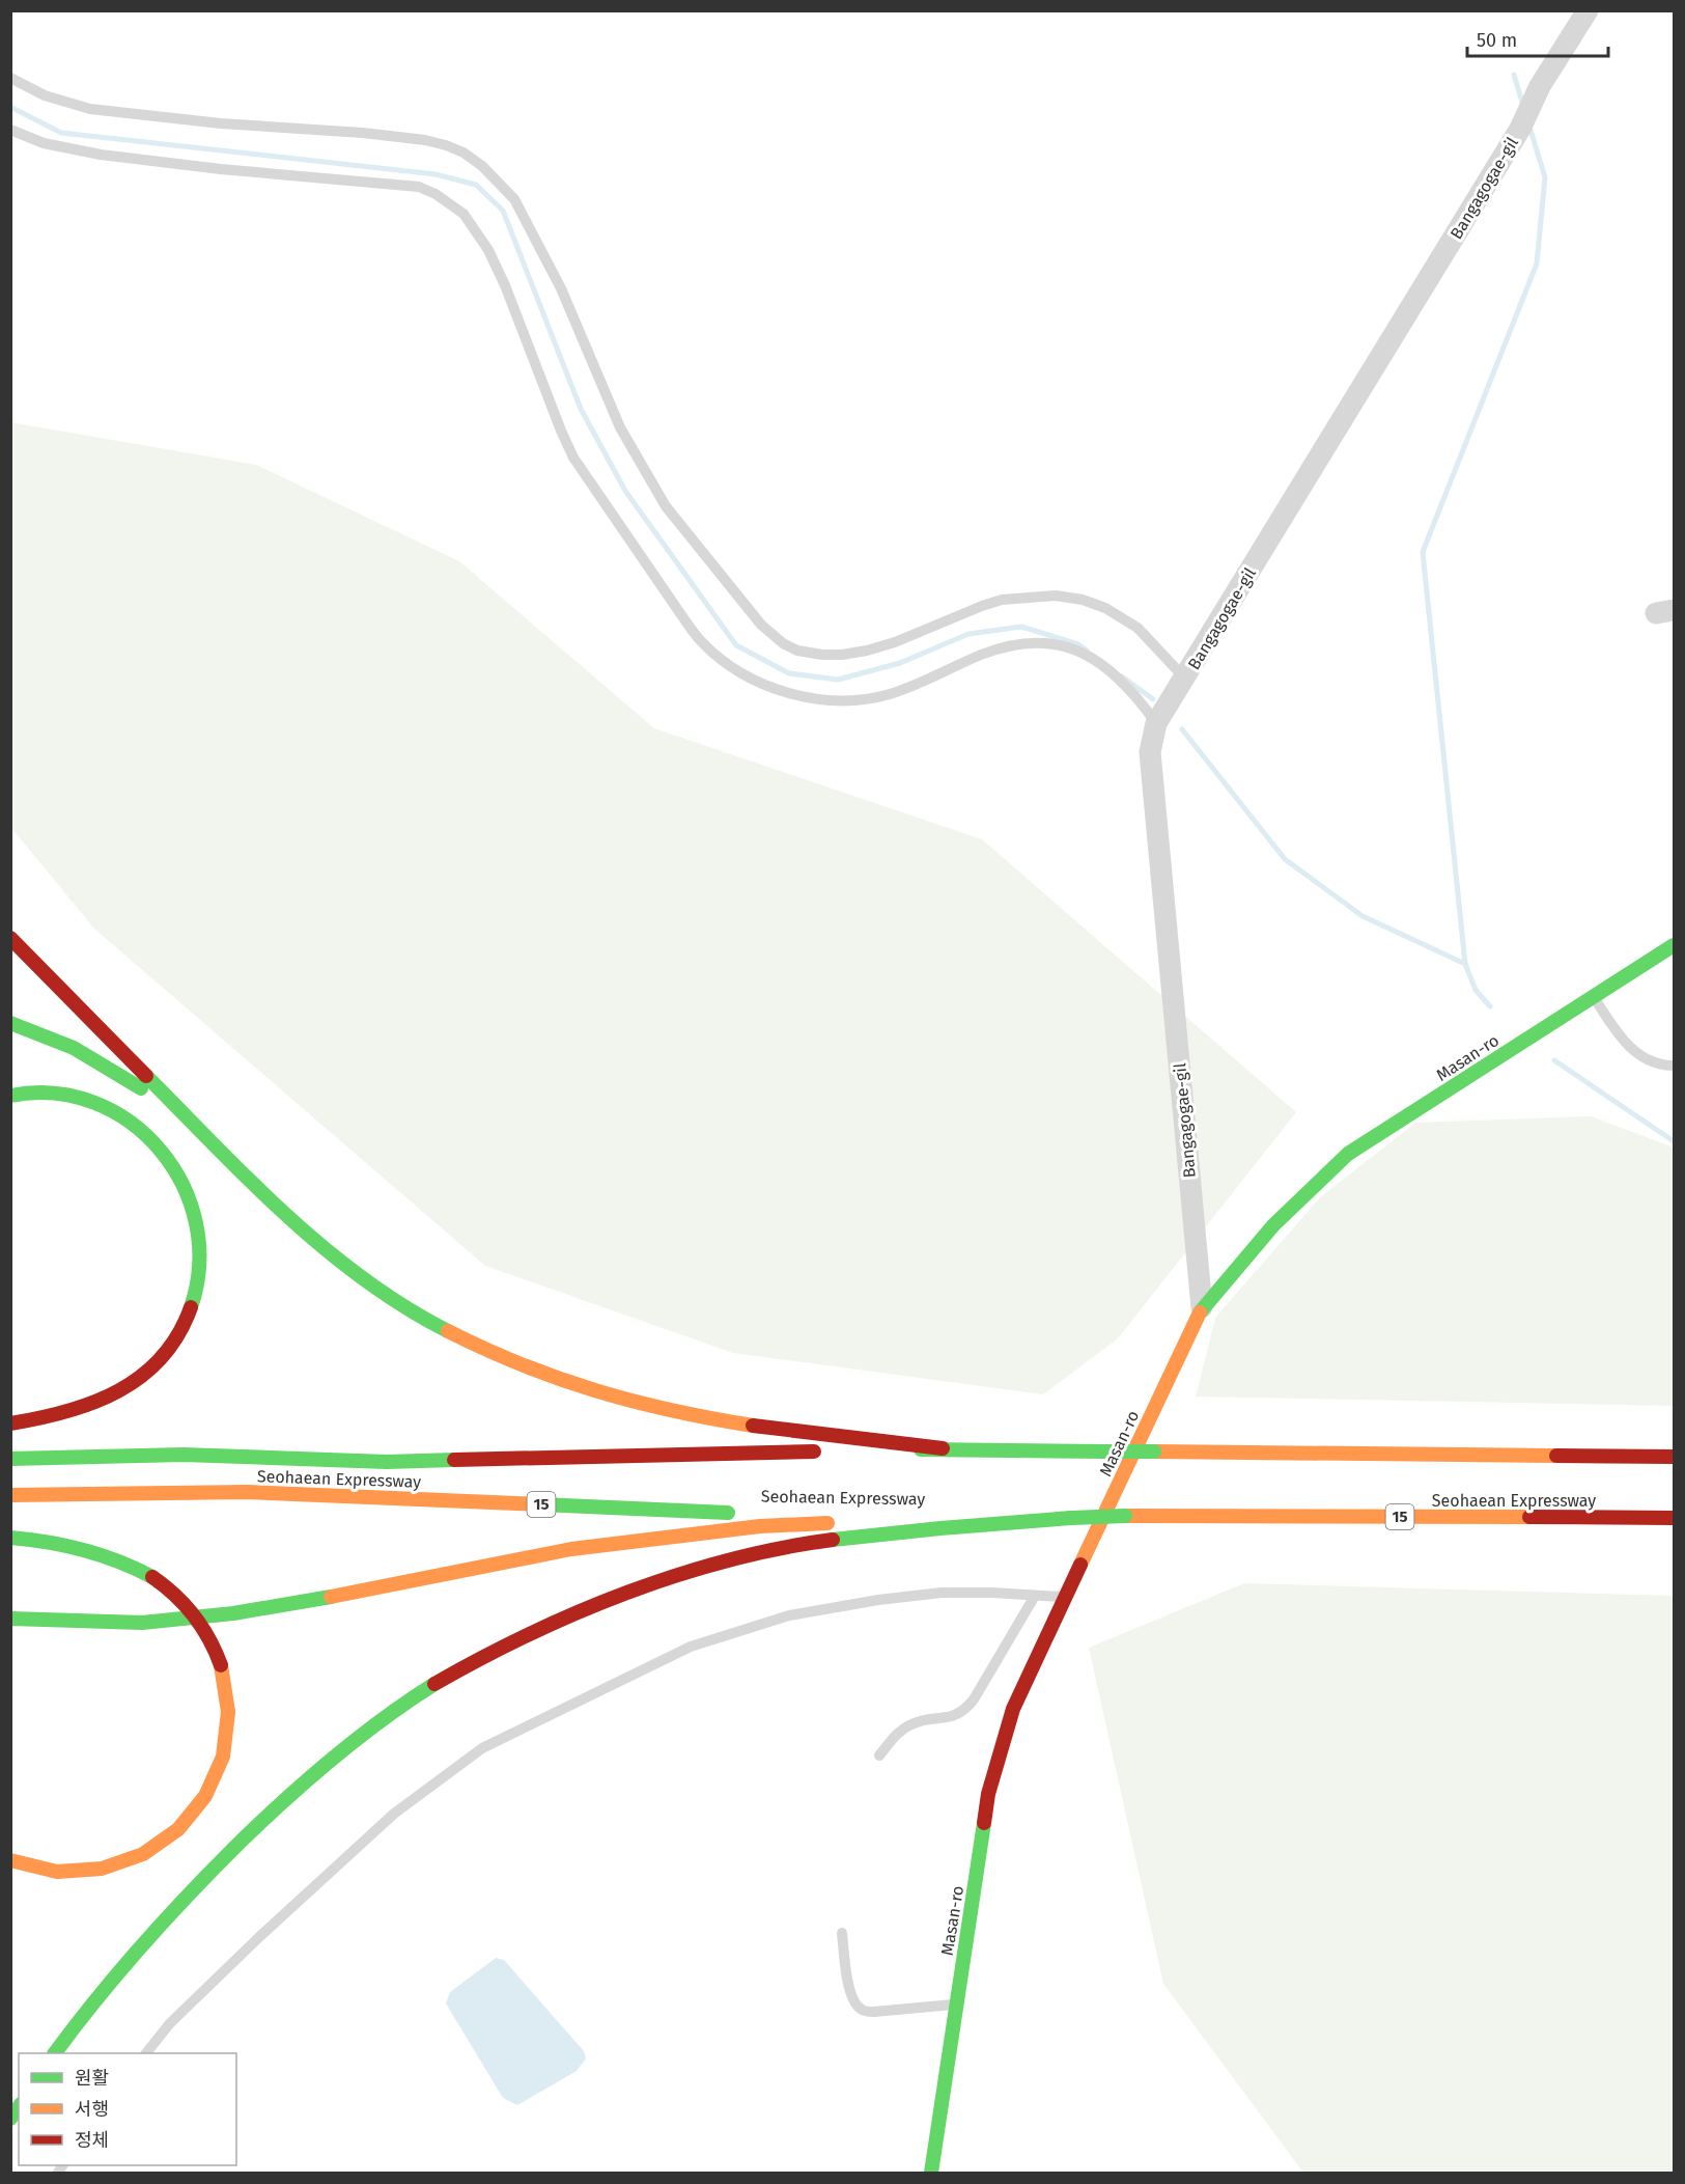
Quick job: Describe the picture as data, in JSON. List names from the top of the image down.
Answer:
{
  "streets": {
    "main road": ["Masan-ro", "Seohaean Expressway", "15"],
    "street": ["Bangagogae-gil"]
  },
  "crossings": [
    ["Bangagogae-gil", "Masan-ro"]
  ],
  "legend": ["원활", "서행", "정체"],
  "scale_bar": "50 m"
}
